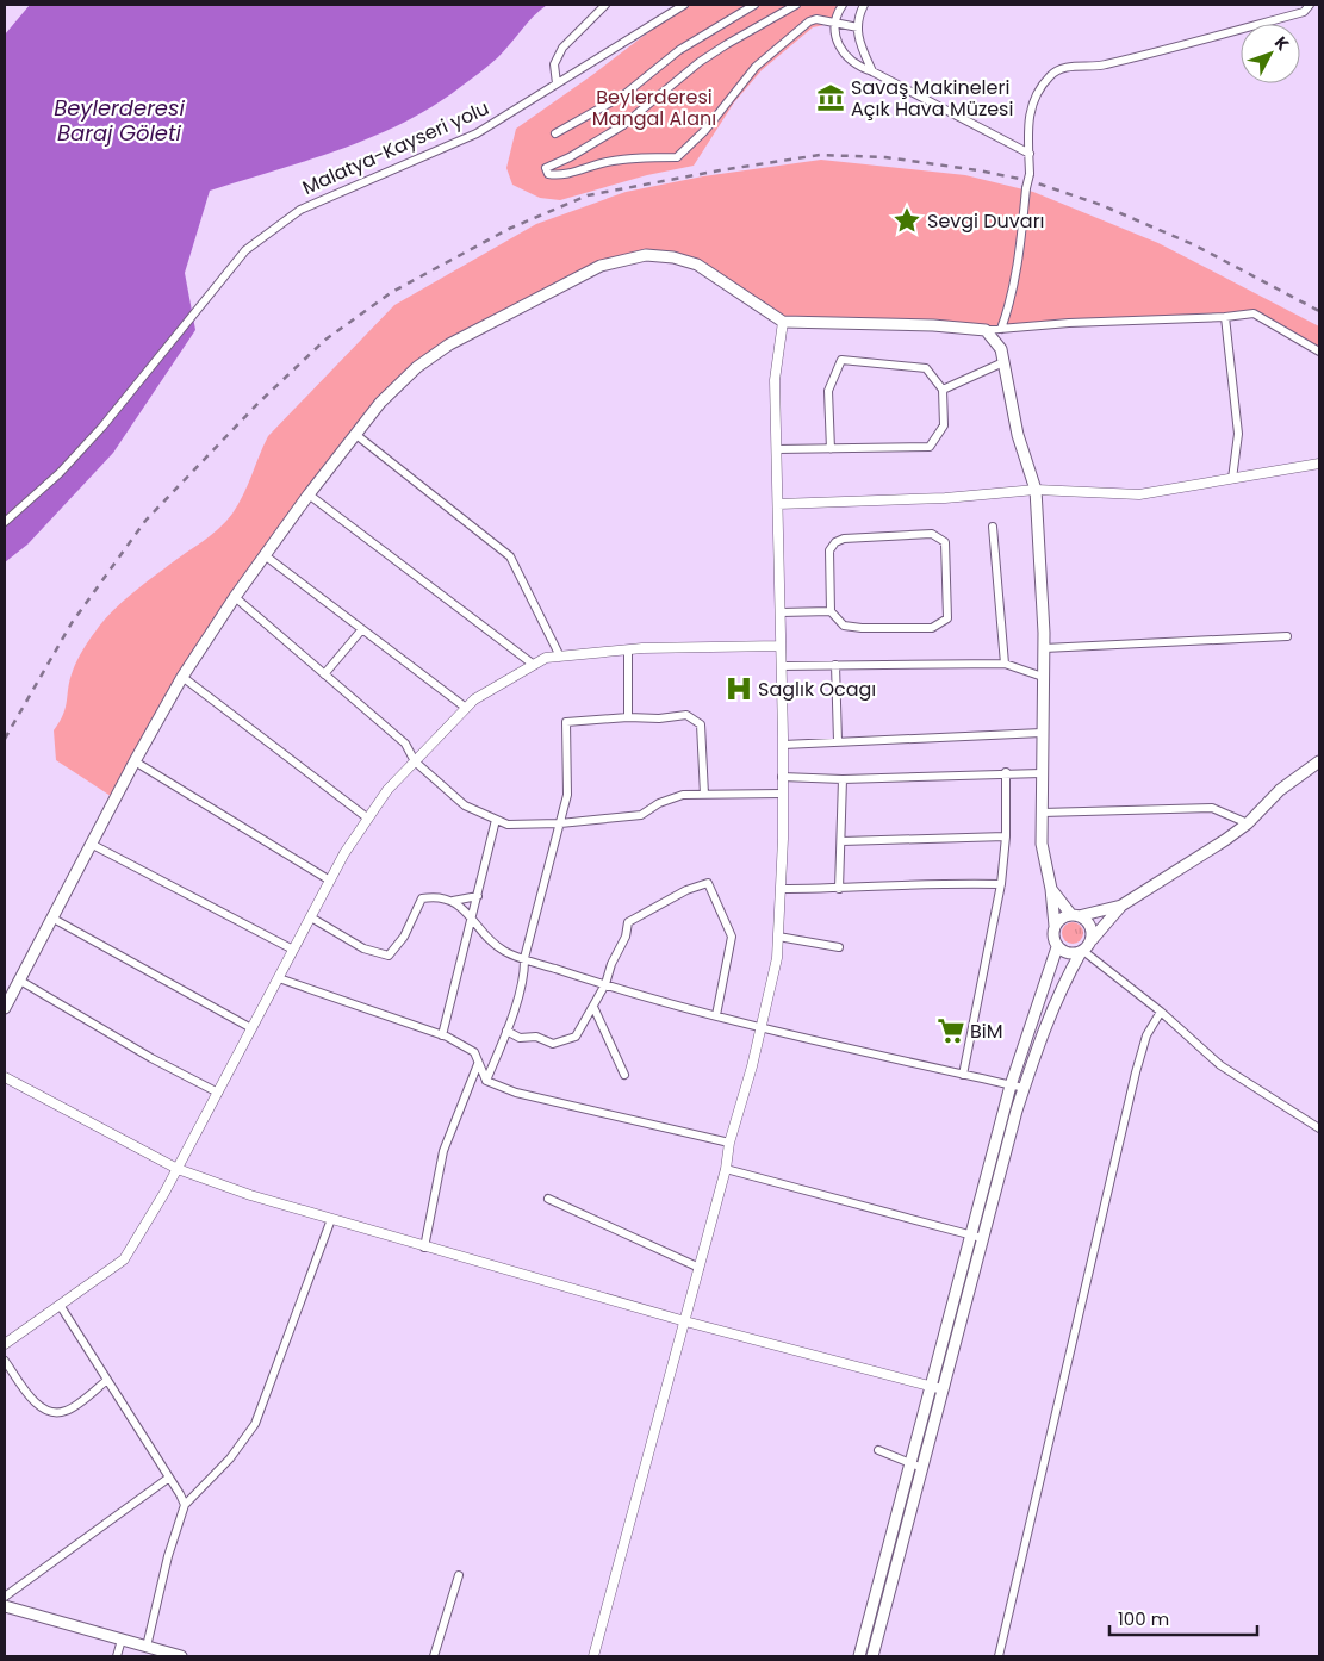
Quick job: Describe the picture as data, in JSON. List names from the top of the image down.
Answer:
{
  "streets": {
    "street": ["Malatya-Kayseri yolu"]
  },
  "water": ["Beylerderesi Baraj Göleti"],
  "parks": ["Beylerderesi Mangal Alanı"],
  "places": {
    "museum": ["Savaş Makineleri Açık Hava Müzesi"],
    "place": ["Sevgi Duvarı"],
    "hospital": ["Saglık Ocagı"],
    "supermarket": ["BiM"]
  },
  "scale_bar": "100 m",
  "north": "top right"
}
